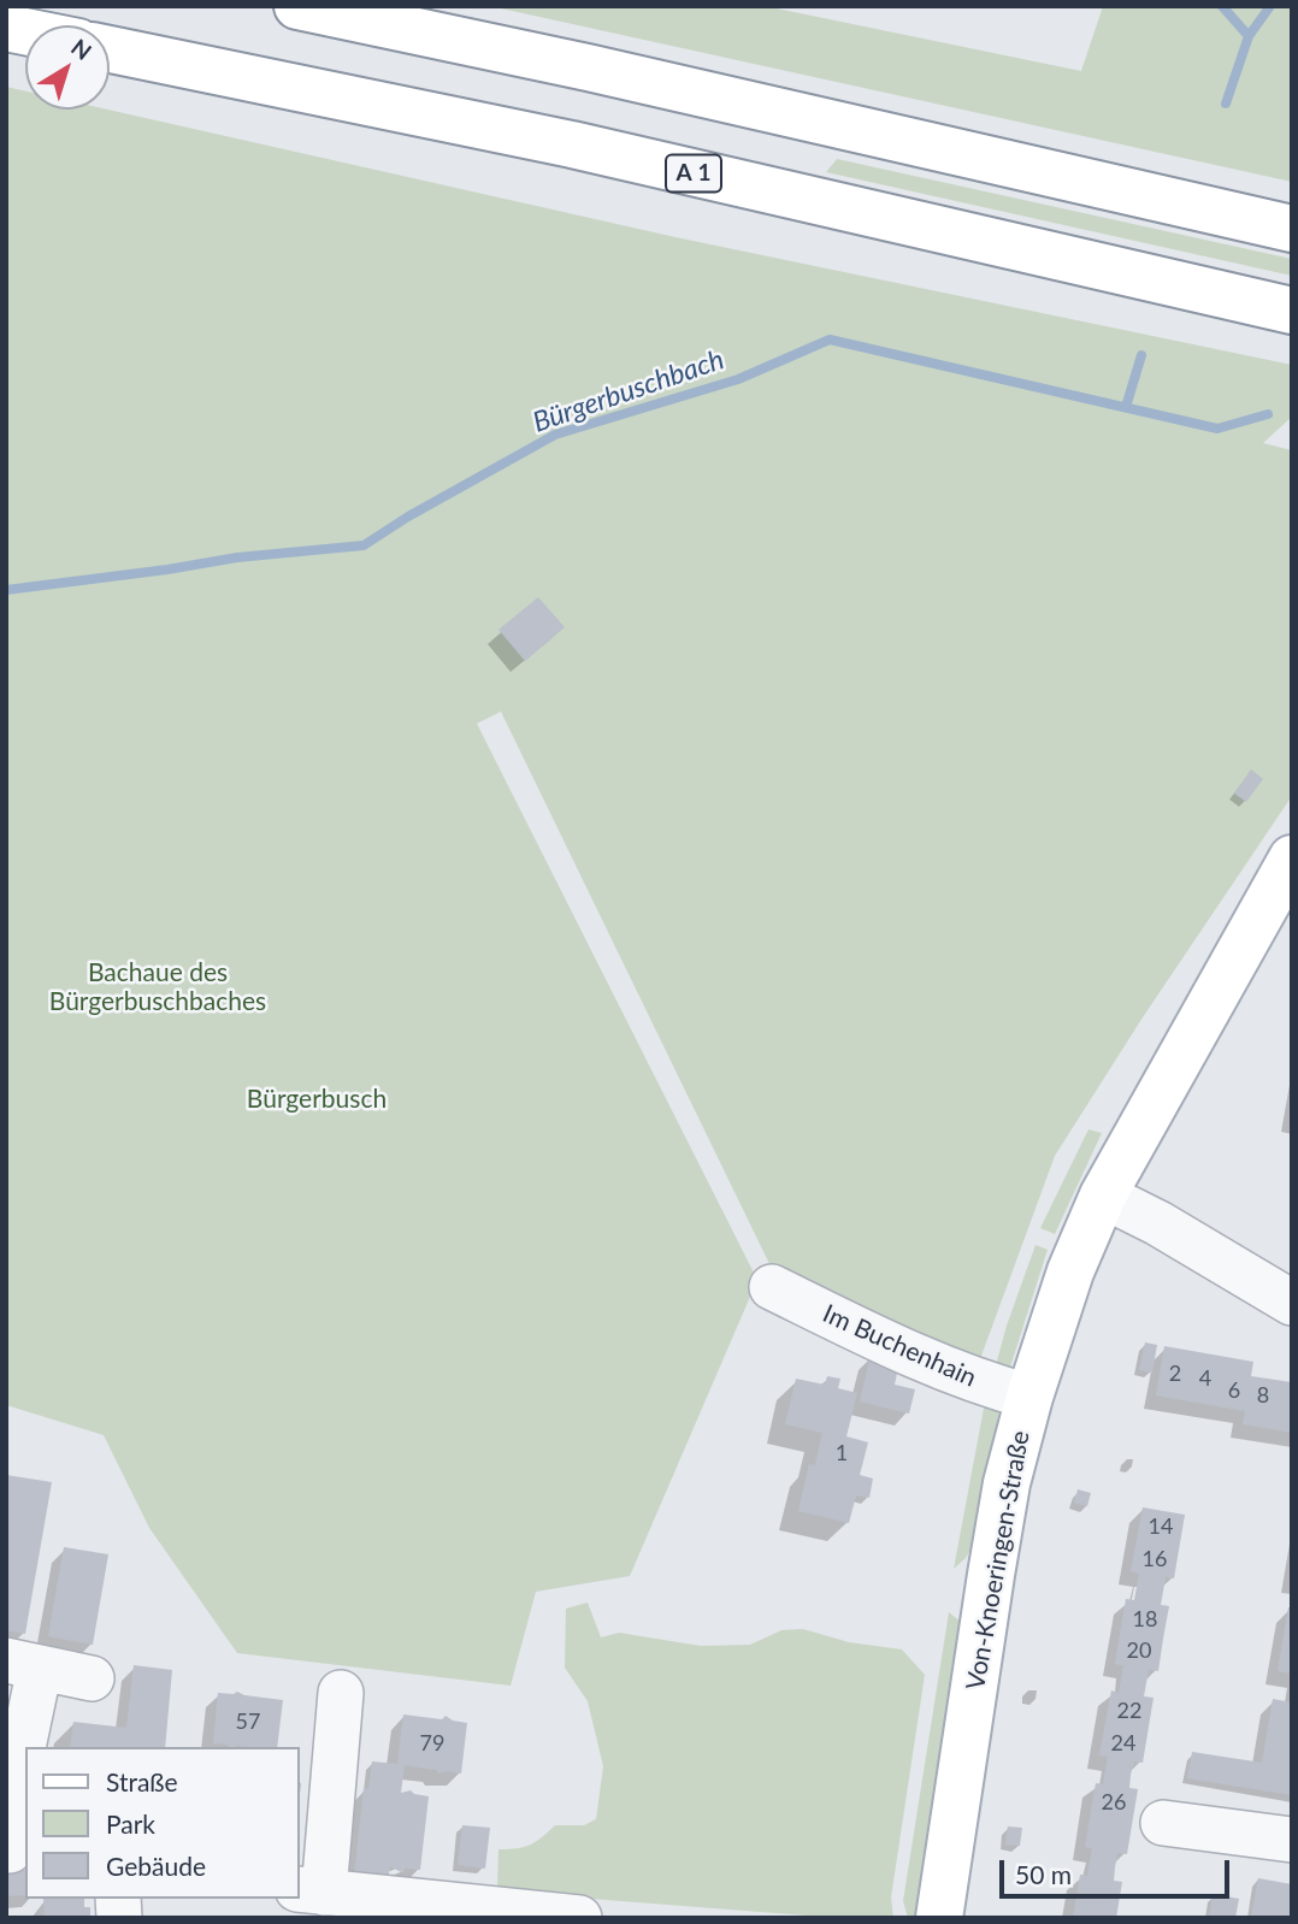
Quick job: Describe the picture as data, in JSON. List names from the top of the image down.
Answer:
{
  "streets": {
    "main road": ["A 1", "Von-Knoeringen-Straße"],
    "street": ["Im Buchenhain"]
  },
  "crossings": [
    ["Im Buchenhain", "Von-Knoeringen-Straße"]
  ],
  "water": ["Bürgerbuschbach"],
  "parks": ["Bachaue des Bürgerbuschbaches", "Bürgerbusch"],
  "house_numbers": [
    "2",
    "4",
    "6",
    "8",
    "1",
    "14",
    "16",
    "18",
    "20",
    "22",
    "57",
    "79",
    "24",
    "26"
  ],
  "legend": ["Straße", "Park", "Gebäude"],
  "scale_bar": "50 m",
  "north": "top right"
}
